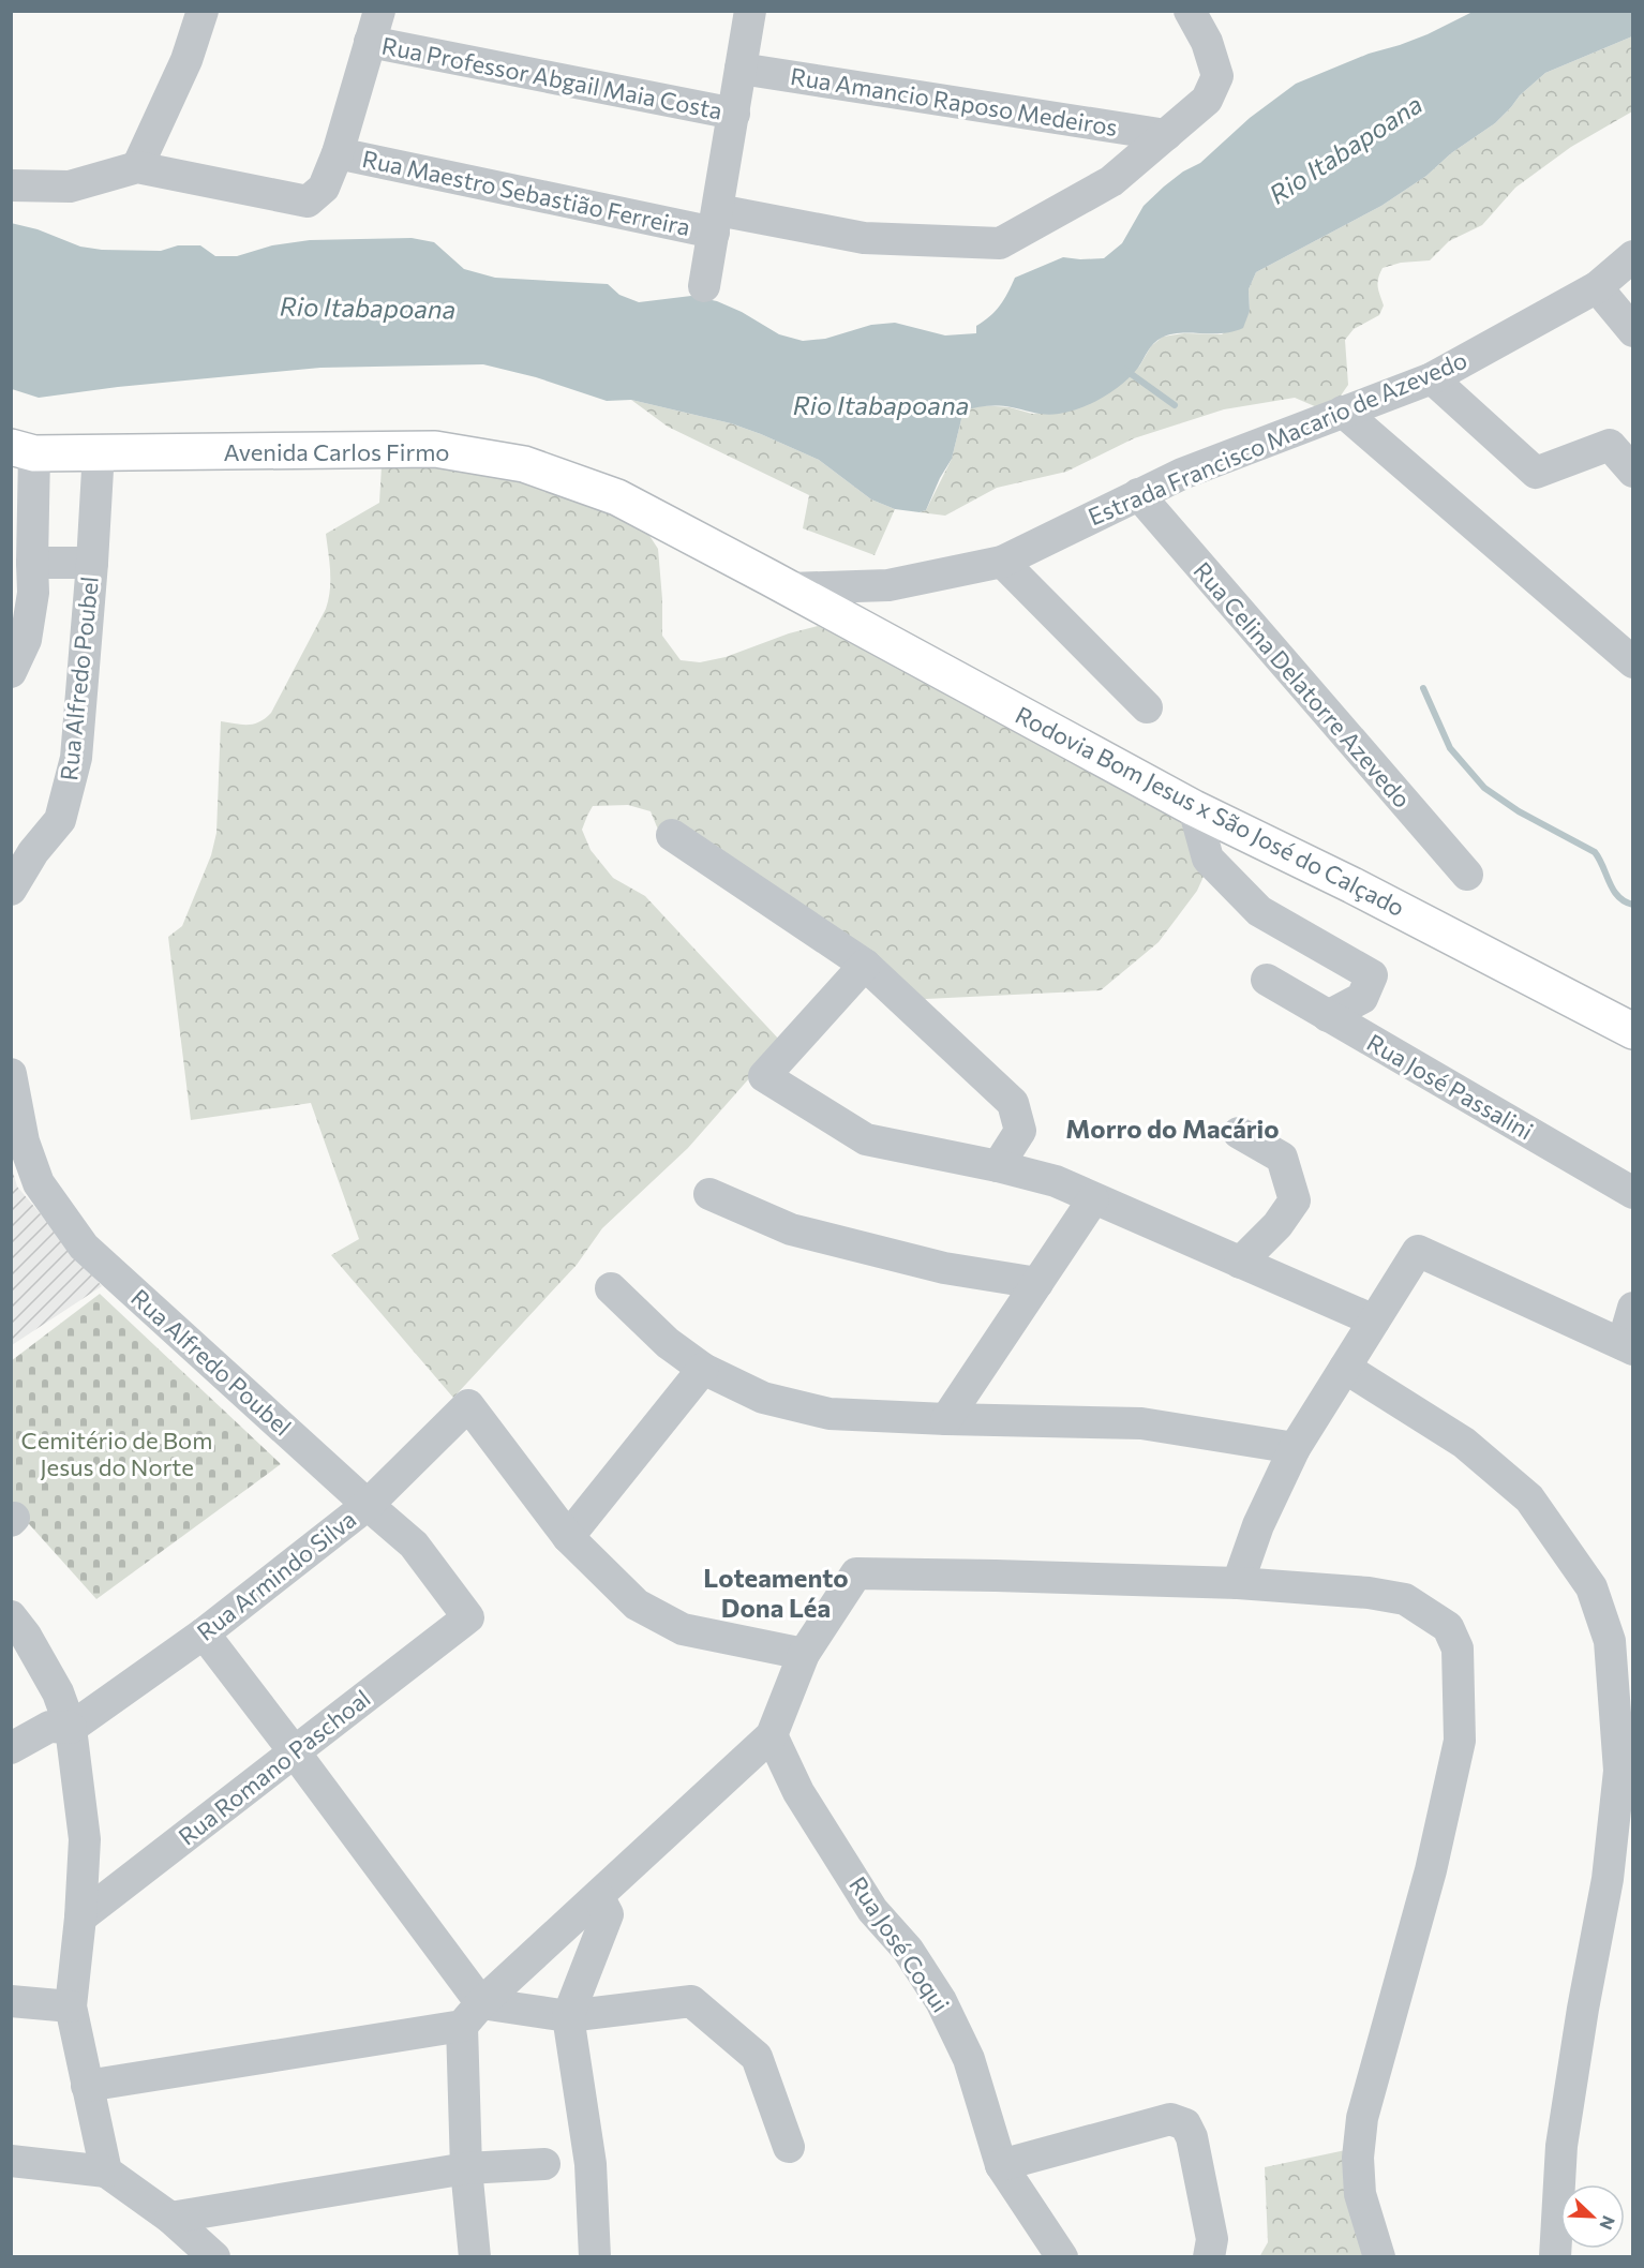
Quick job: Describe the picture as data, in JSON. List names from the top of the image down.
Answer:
{
  "streets": {
    "main road": ["Avenida Carlos Firmo", "Rodovia Bom Jesus x São José do Calçado"],
    "street": [
      "Rua Professor Abgail Maia Costa",
      "Rua Amancio Raposo Medeiros",
      "Rua Maestro Sebastião Ferreira",
      "Estrada Francisco Macario de Azevedo",
      "Rua Alfredo Poubel",
      "Rua Celina Delatorre Azevedo",
      "Rua José Passalini",
      "Rua Armindo Silva",
      "Rua Romano Paschoal",
      "Rua José Coqui"
    ]
  },
  "crossings": [
    ["Rua Amancio Raposo Medeiros", "Rua Maestro Sebastião Ferreira"],
    ["Estrada Francisco Macario de Azevedo", "Avenida Carlos Firmo"],
    ["Estrada Francisco Macario de Azevedo", "Rua Celina Delatorre Azevedo"],
    ["Estrada Francisco Macario de Azevedo", "Rodovia Bom Jesus x São José do Calçado"],
    ["Avenida Carlos Firmo", "Rua Alfredo Poubel"],
    ["Avenida Carlos Firmo", "Rodovia Bom Jesus x São José do Calçado"],
    ["Rua Alfredo Poubel", "Rua Armindo Silva"],
    ["Rua Alfredo Poubel", "Rua Romano Paschoal"]
  ],
  "districts": ["Morro do Macário", "Loteamento Dona Léa"],
  "water": ["Rio Itabapoana"],
  "parks": ["Cemitério de Bom Jesus do Norte"],
  "north": "bottom right"
}
